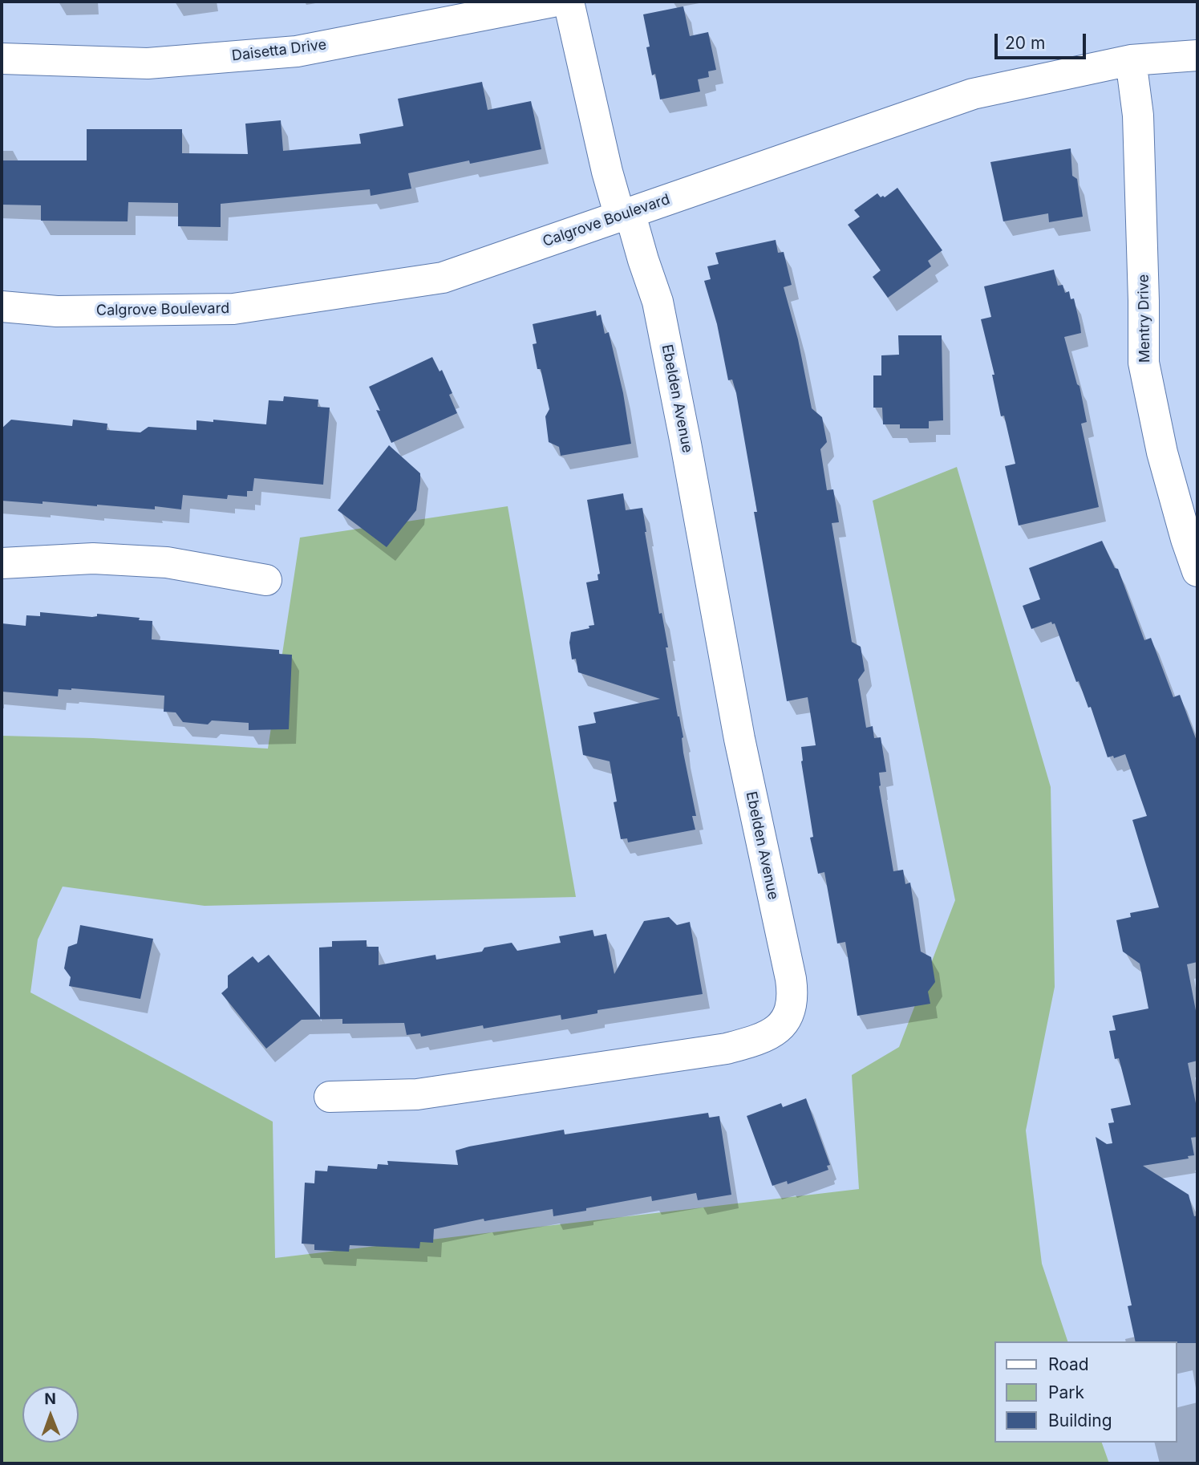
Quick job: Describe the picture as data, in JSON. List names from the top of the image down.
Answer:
{
  "streets": {
    "street": [
      "Daisetta Drive",
      "Calgrove Boulevard",
      "Mentry Drive",
      "Ebelden Avenue"
    ]
  },
  "crossings": [
    ["Calgrove Boulevard", "Mentry Drive"],
    ["Calgrove Boulevard", "Ebelden Avenue"]
  ],
  "legend": ["Road", "Park", "Building"],
  "scale_bar": "20 m",
  "north": "top"
}
